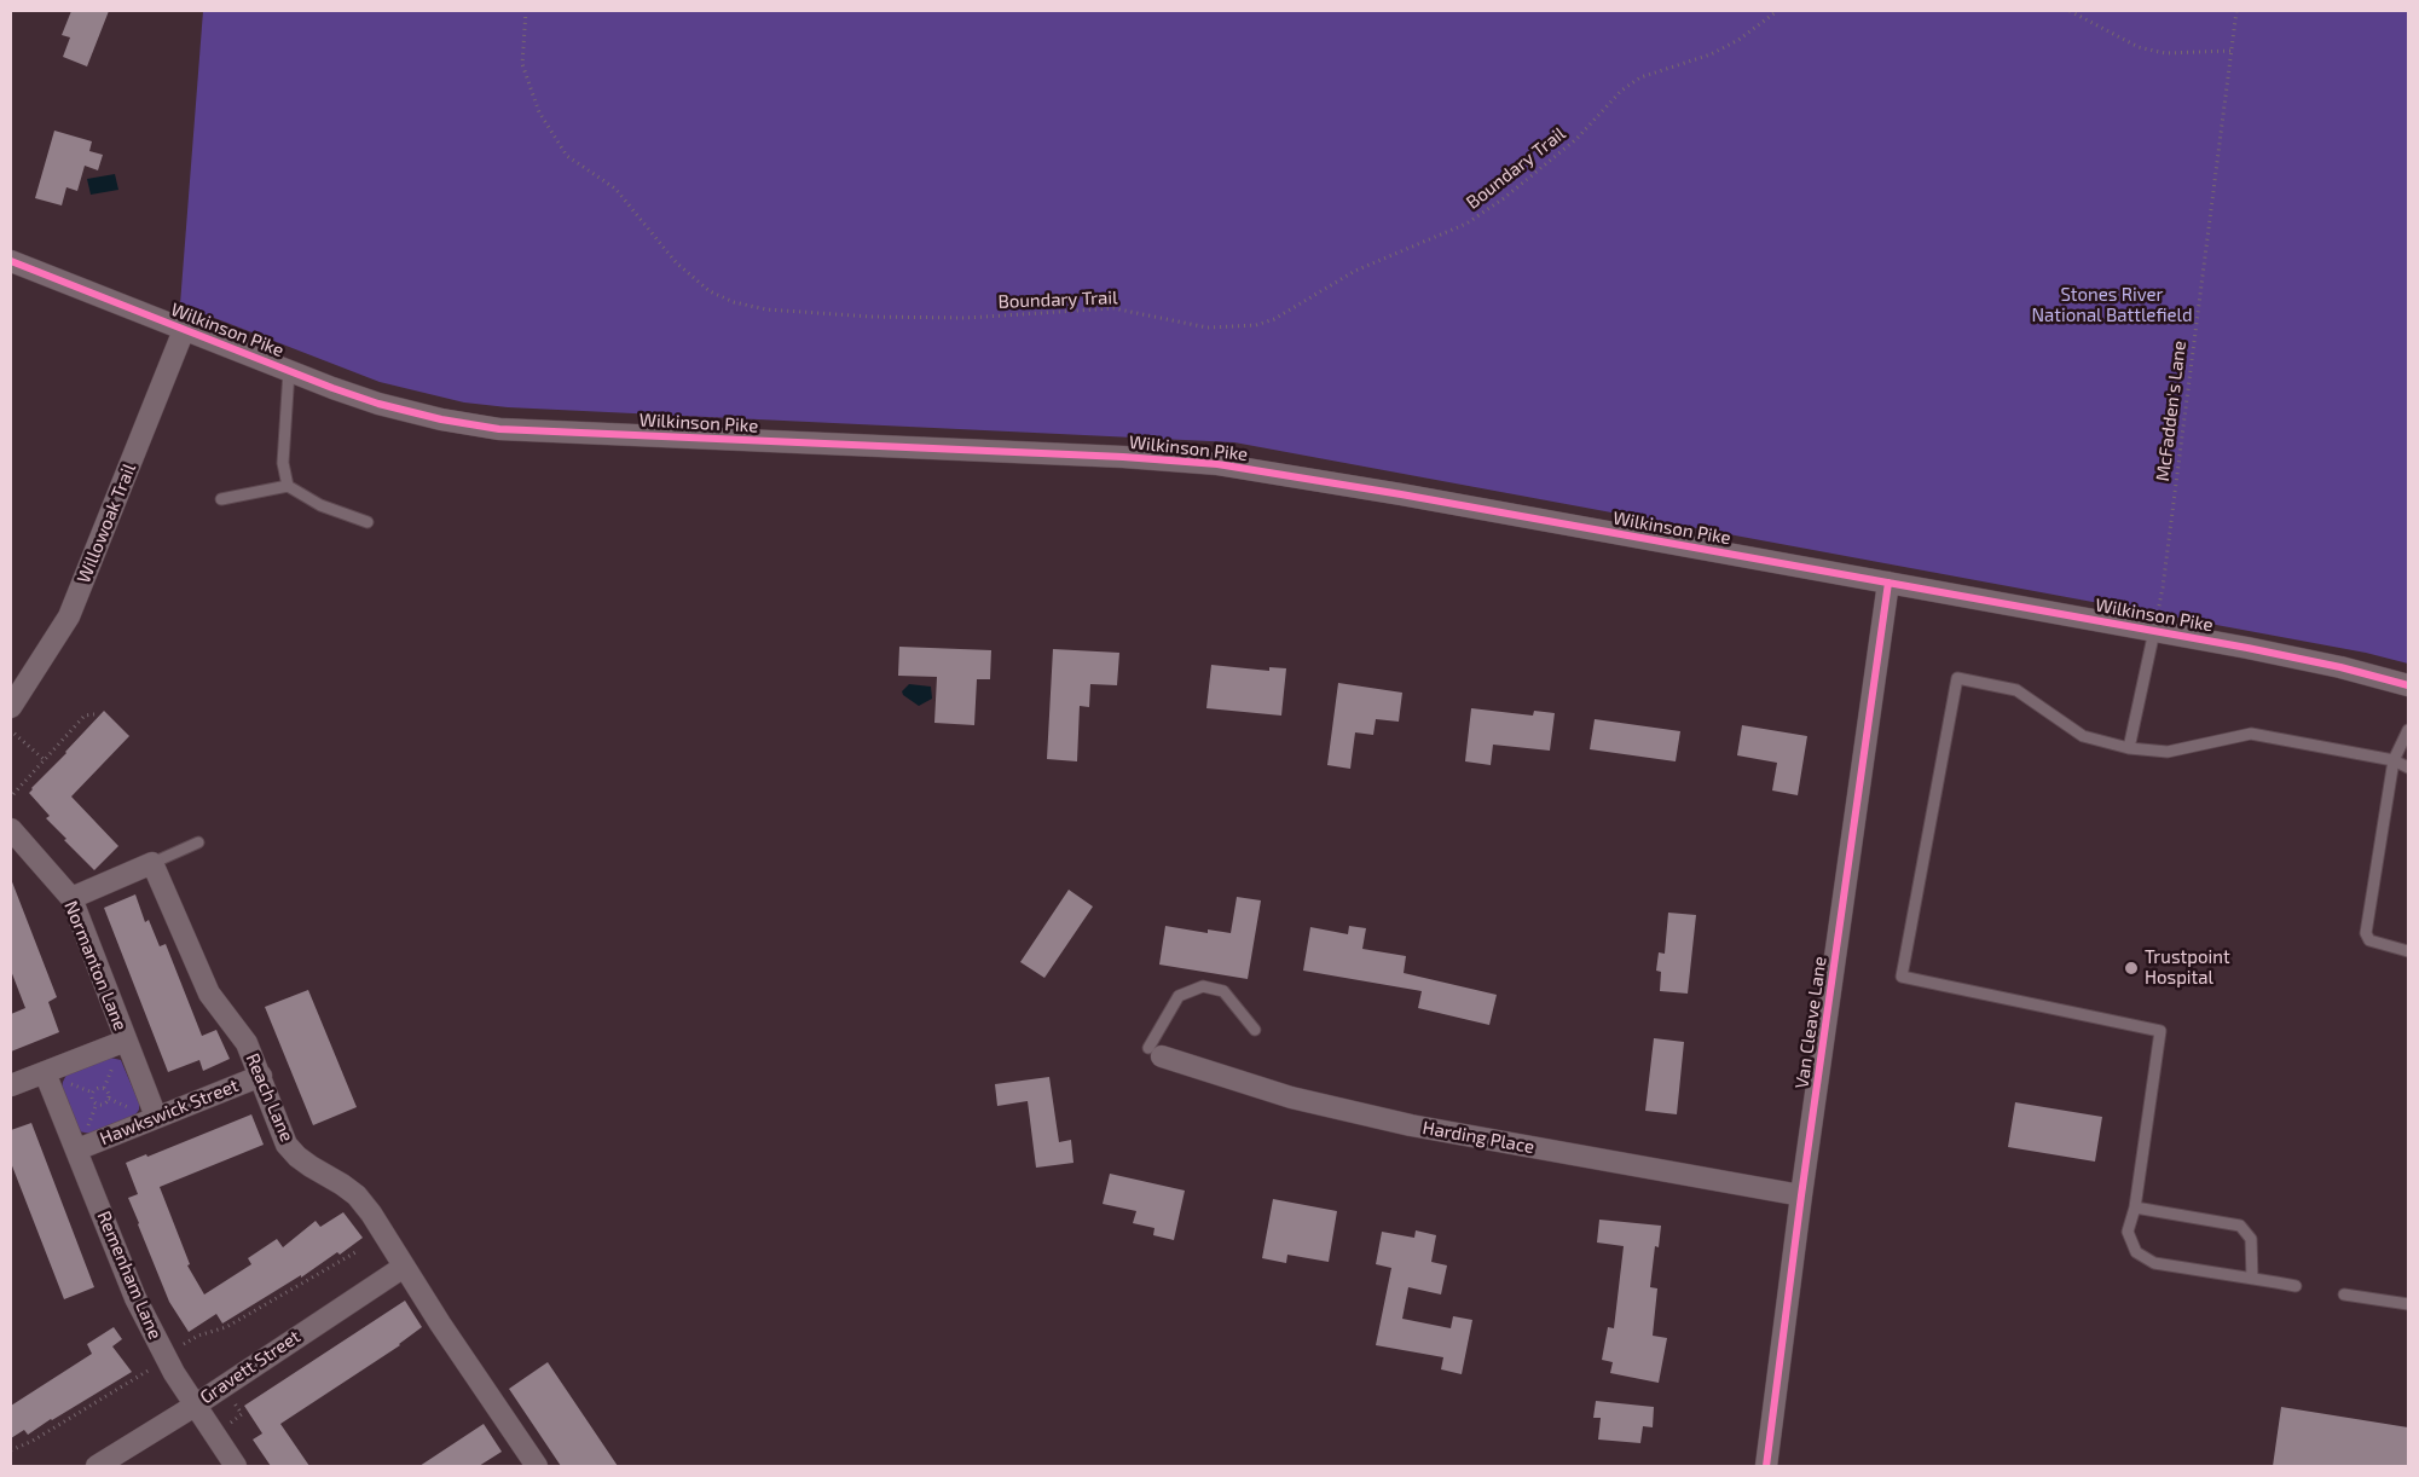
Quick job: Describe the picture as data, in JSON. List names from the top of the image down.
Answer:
{
  "streets": {
    "street": [
      "Wilkinson Pike",
      "Willowoak Trail",
      "Normanton Lane",
      "Van Cleave Lane",
      "Reach Lane",
      "Hawkswick Street",
      "Harding Place",
      "Remenham Lane",
      "Gravett Street"
    ],
    "path": ["Boundary Trail", "McFadden's Lane"]
  },
  "crossings": [
    ["Wilkinson Pike", "McFadden's Lane"],
    ["Wilkinson Pike", "Willowoak Trail"],
    ["Wilkinson Pike", "Van Cleave Lane"],
    ["Normanton Lane", "Hawkswick Street"],
    ["Van Cleave Lane", "Harding Place"],
    ["Reach Lane", "Hawkswick Street"],
    ["Reach Lane", "Gravett Street"],
    ["Hawkswick Street", "Remenham Lane"],
    ["Remenham Lane", "Gravett Street"]
  ],
  "parks": ["Stones River National Battlefield"],
  "places": ["Trustpoint Hospital"]
}
